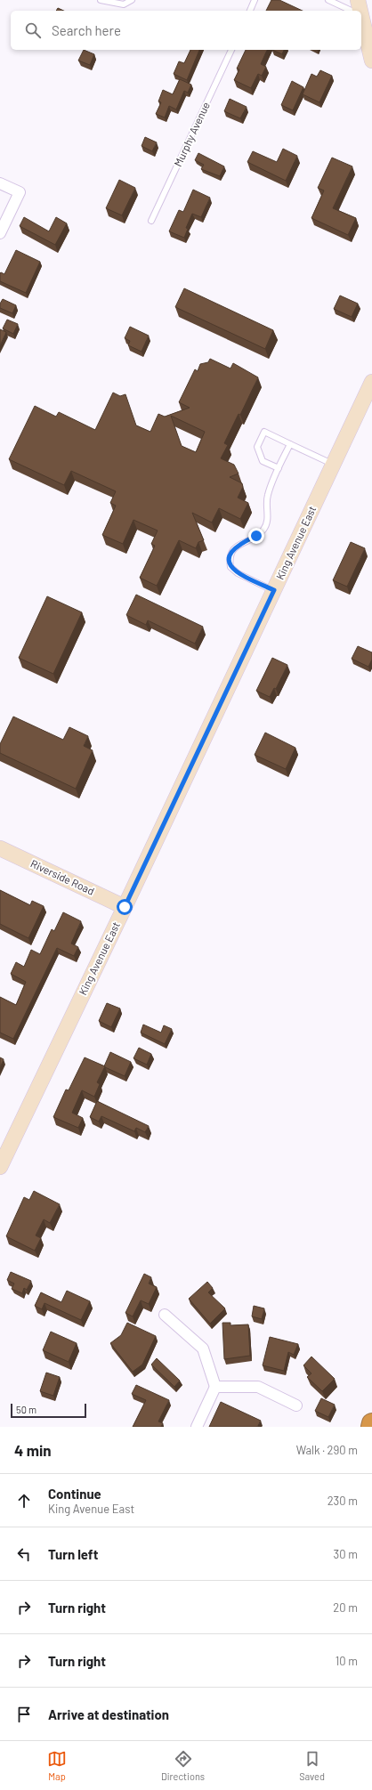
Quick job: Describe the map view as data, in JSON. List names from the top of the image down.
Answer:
{
  "streets": {
    "main road": ["King Avenue East", "Riverside Road"],
    "lane": ["Murphy Avenue"]
  },
  "crossings": [
    ["King Avenue East", "Riverside Road"]
  ],
  "scale_bar": "50 m",
  "page": {
    "search": "Search here",
    "scale": "50 m",
    "heading": ["4 min", "Walk · 290 m"],
    "list": [
      ["Continue", "King Avenue East", "230 m"],
      ["Turn left", "30 m"],
      ["Turn right", "20 m"],
      ["Turn right", "10 m"],
      "Arrive at destination"
    ],
    "nav": ["Map", "Directions", "Saved"]
  }
}
